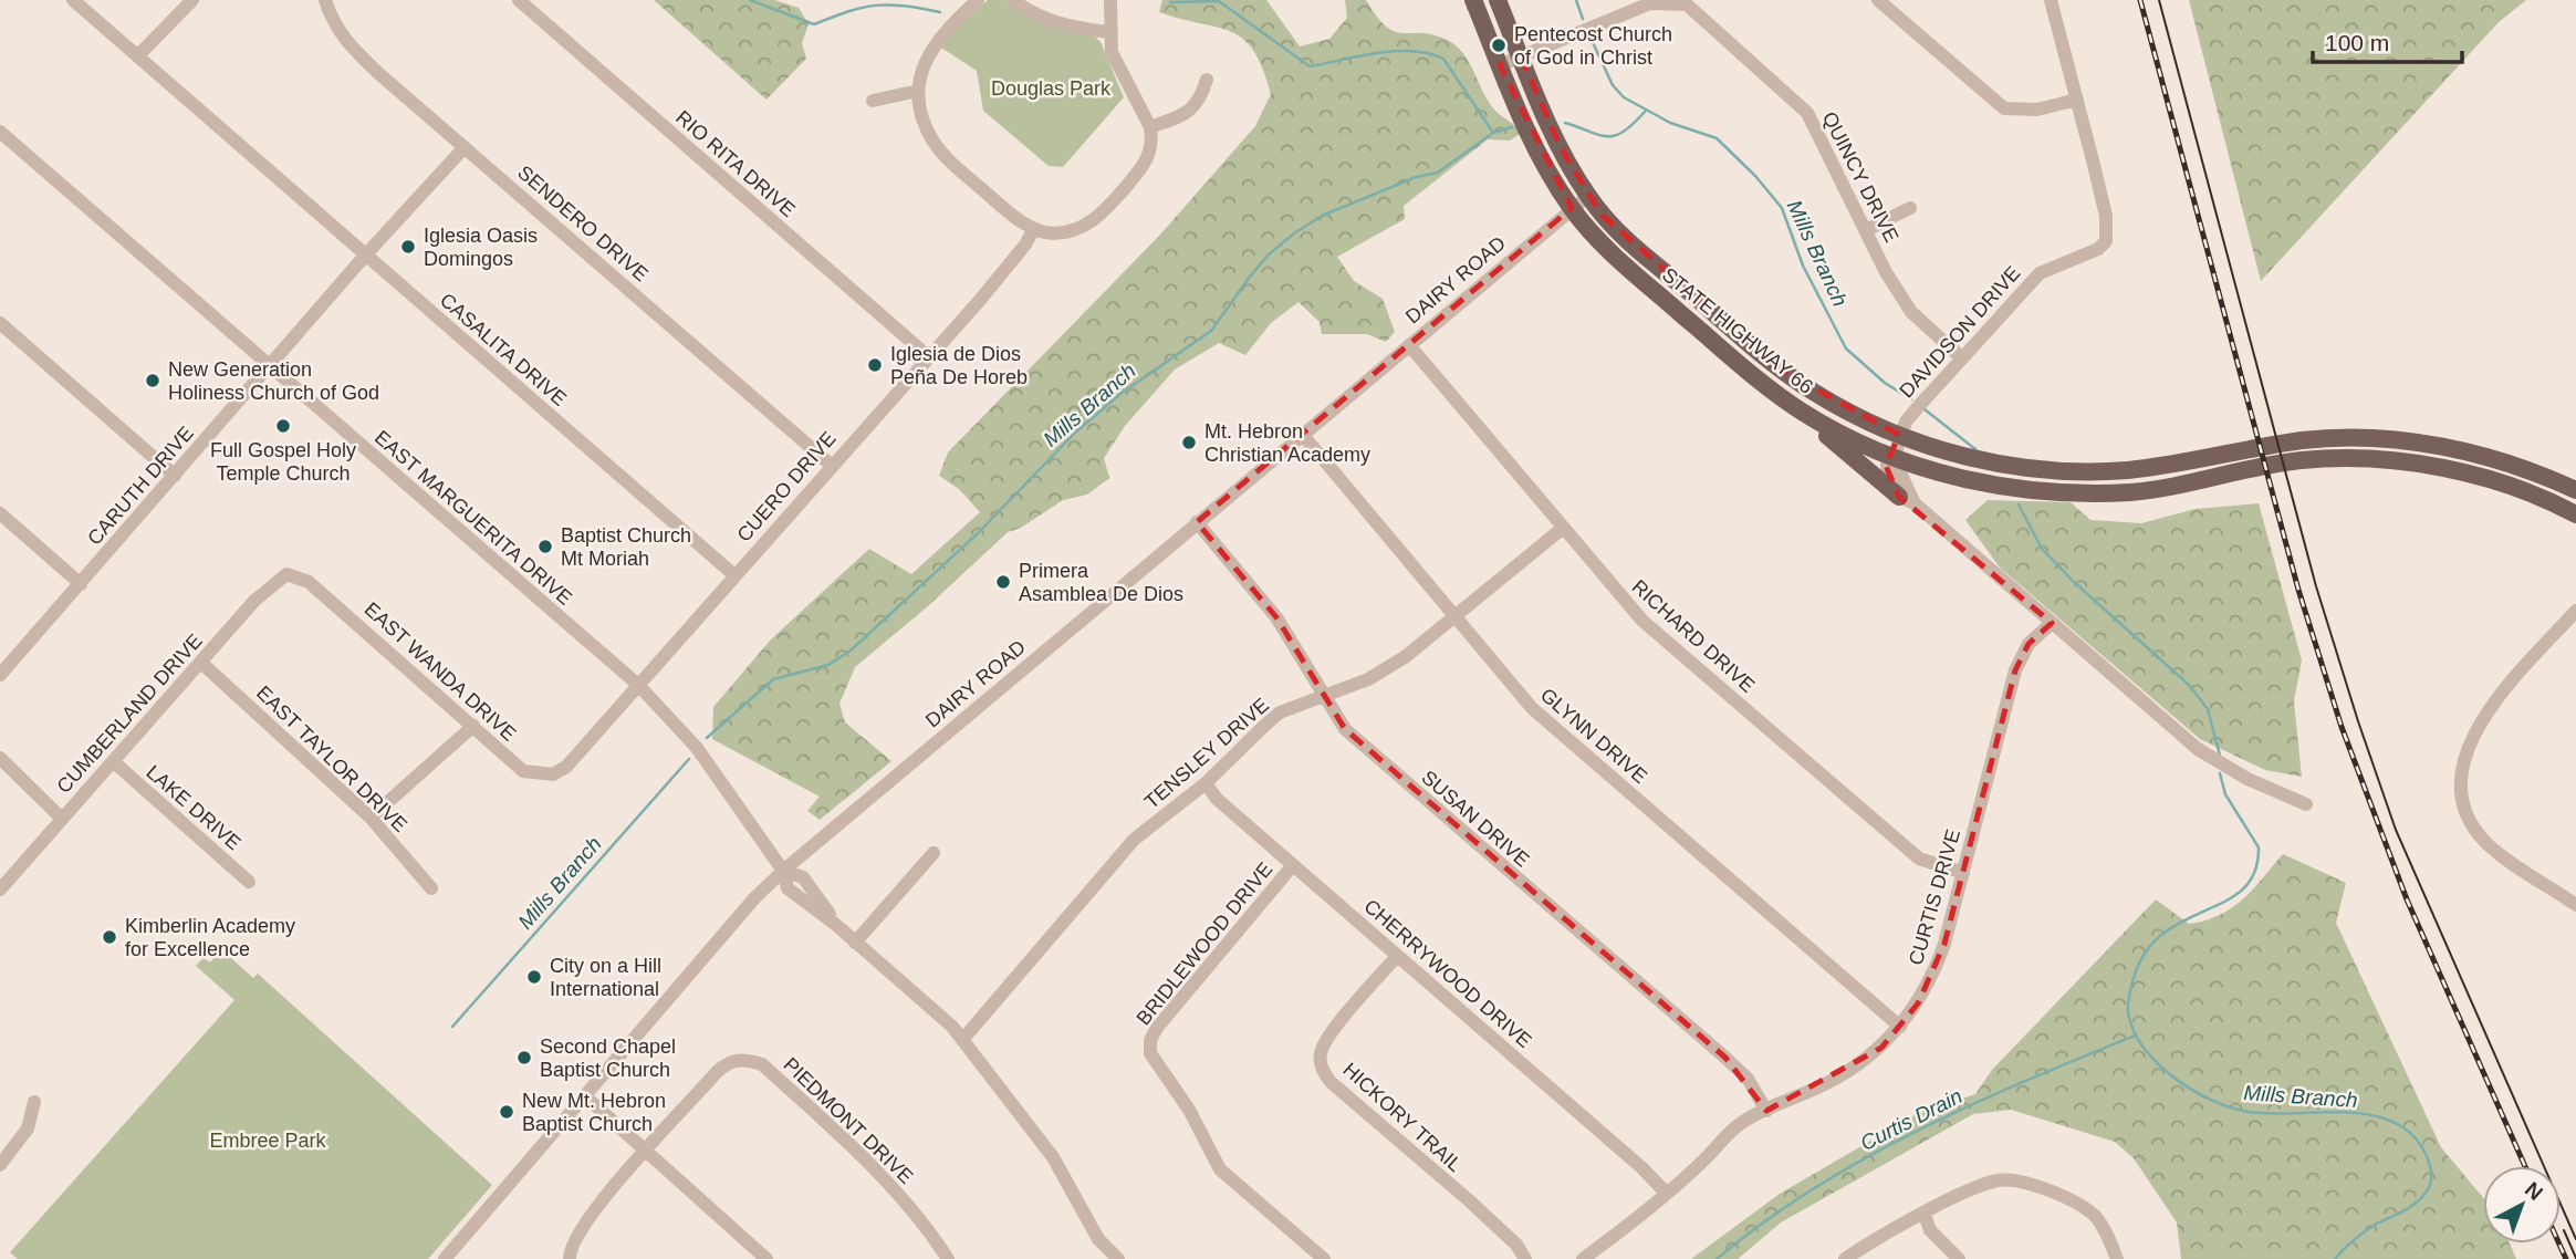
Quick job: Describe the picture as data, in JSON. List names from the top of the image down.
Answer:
{
  "streets": {
    "main road": ["STATE HIGHWAY 66"],
    "street": [
      "RIO RITA DRIVE",
      "QUINCY DRIVE",
      "SENDERO DRIVE",
      "DAIRY ROAD",
      "DAVIDSON DRIVE",
      "CASALITA DRIVE",
      "CARUTH DRIVE",
      "CUERO DRIVE",
      "EAST MARGUERITA DRIVE",
      "RICHARD DRIVE",
      "EAST WANDA DRIVE",
      "CUMBERLAND DRIVE",
      "GLYNN DRIVE",
      "TENSLEY DRIVE",
      "EAST TAYLOR DRIVE",
      "LAKE DRIVE",
      "SUSAN DRIVE",
      "CURTIS DRIVE",
      "BRIDLEWOOD DRIVE",
      "CHERRYWOOD DRIVE",
      "HICKORY TRAIL",
      "PIEDMONT DRIVE"
    ]
  },
  "crossings": [
    ["RIO RITA DRIVE", "CUERO DRIVE"],
    ["QUINCY DRIVE", "STATE HIGHWAY 66"],
    ["QUINCY DRIVE", "DAVIDSON DRIVE"],
    ["SENDERO DRIVE", "CARUTH DRIVE"],
    ["SENDERO DRIVE", "CUERO DRIVE"],
    ["DAIRY ROAD", "STATE HIGHWAY 66"],
    ["DAIRY ROAD", "EAST MARGUERITA DRIVE"],
    ["DAIRY ROAD", "RICHARD DRIVE"],
    ["DAIRY ROAD", "GLYNN DRIVE"],
    ["DAIRY ROAD", "SUSAN DRIVE"],
    ["STATE HIGHWAY 66", "DAVIDSON DRIVE"],
    ["CASALITA DRIVE", "CARUTH DRIVE"],
    ["CASALITA DRIVE", "CUERO DRIVE"],
    ["CARUTH DRIVE", "EAST MARGUERITA DRIVE"],
    ["CUERO DRIVE", "EAST MARGUERITA DRIVE"],
    ["CUERO DRIVE", "EAST WANDA DRIVE"],
    ["EAST MARGUERITA DRIVE", "TENSLEY DRIVE"],
    ["RICHARD DRIVE", "TENSLEY DRIVE"],
    ["RICHARD DRIVE", "CURTIS DRIVE"],
    ["EAST WANDA DRIVE", "CUMBERLAND DRIVE"],
    ["CUMBERLAND DRIVE", "EAST TAYLOR DRIVE"],
    ["CUMBERLAND DRIVE", "LAKE DRIVE"],
    ["GLYNN DRIVE", "TENSLEY DRIVE"],
    ["GLYNN DRIVE", "CURTIS DRIVE"],
    ["TENSLEY DRIVE", "SUSAN DRIVE"],
    ["TENSLEY DRIVE", "CHERRYWOOD DRIVE"],
    ["SUSAN DRIVE", "CURTIS DRIVE"],
    ["CURTIS DRIVE", "CHERRYWOOD DRIVE"],
    ["BRIDLEWOOD DRIVE", "CHERRYWOOD DRIVE"],
    ["CHERRYWOOD DRIVE", "HICKORY TRAIL"]
  ],
  "water": ["Mills Branch", "Curtis Drain"],
  "parks": ["Douglas Park", "Embree Park"],
  "places": [
    "Pentecost Church of God in Christ",
    "Iglesia Oasis Domingos",
    "Iglesia de Dios Peña De Horeb",
    "New Generation Holiness Church of God",
    "Full Gospel Holy Temple Church",
    "Mt. Hebron Christian Academy",
    "Baptist Church Mt Moriah",
    "Primera Asamblea De Dios",
    "Kimberlin Academy for Excellence",
    "City on a Hill International",
    "Second Chapel Baptist Church",
    "New Mt. Hebron Baptist Church"
  ],
  "scale_bar": "100 m",
  "north": "top right"
}
